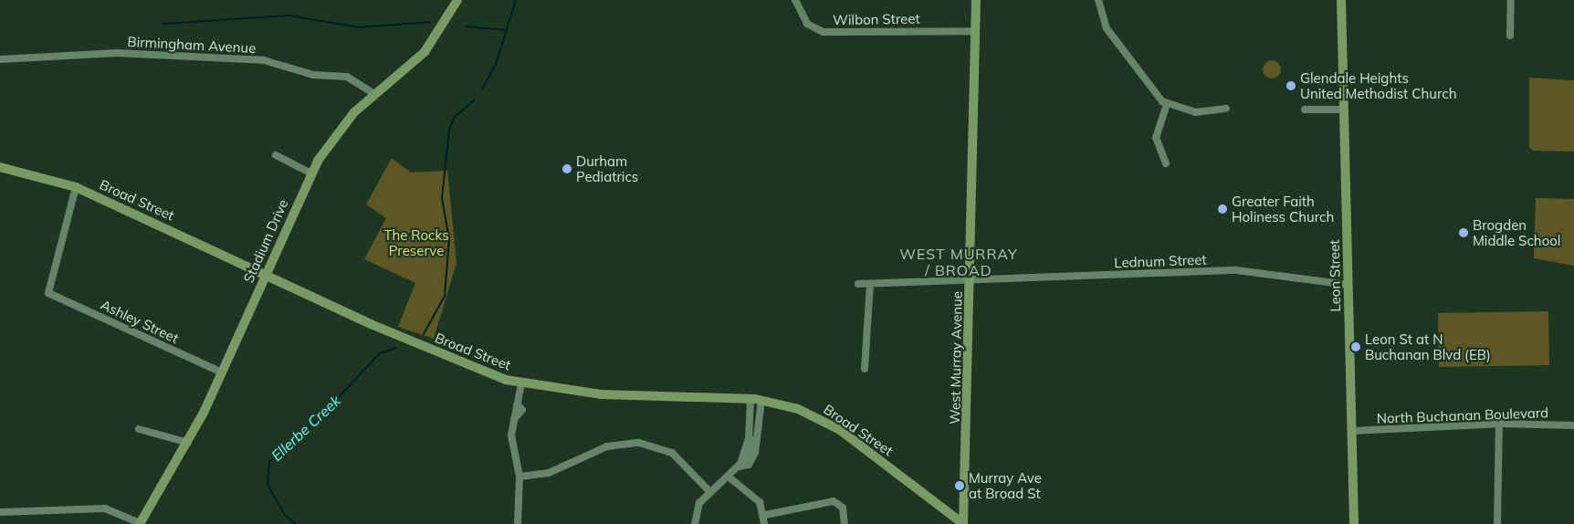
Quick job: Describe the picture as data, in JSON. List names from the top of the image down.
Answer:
{
  "streets": {
    "street": [
      "Wilbon Street",
      "Birmingham Avenue",
      "Broad Street",
      "Stadium Drive",
      "Lednum Street",
      "Leon Street",
      "Ashley Street",
      "West Murray Avenue",
      "North Buchanan Boulevard"
    ]
  },
  "crossings": [
    ["Wilbon Street", "West Murray Avenue"],
    ["Birmingham Avenue", "Stadium Drive"],
    ["Broad Street", "Stadium Drive"],
    ["Broad Street", "Ashley Street"],
    ["Broad Street", "West Murray Avenue"],
    ["Stadium Drive", "Ashley Street"],
    ["Lednum Street", "Leon Street"],
    ["Lednum Street", "West Murray Avenue"],
    ["Leon Street", "North Buchanan Boulevard"]
  ],
  "districts": ["WEST MURRAY / BROAD"],
  "water": ["Ellerbe Creek"],
  "parks": ["The Rocks Preserve"],
  "places": [
    "Glendale Heights United Methodist Church",
    "Durham Pediatrics",
    "Greater Faith Holiness Church",
    "Brogden Middle School",
    "Leon St at N Buchanan Blvd (EB)",
    "Murray Ave at Broad St"
  ]
}
